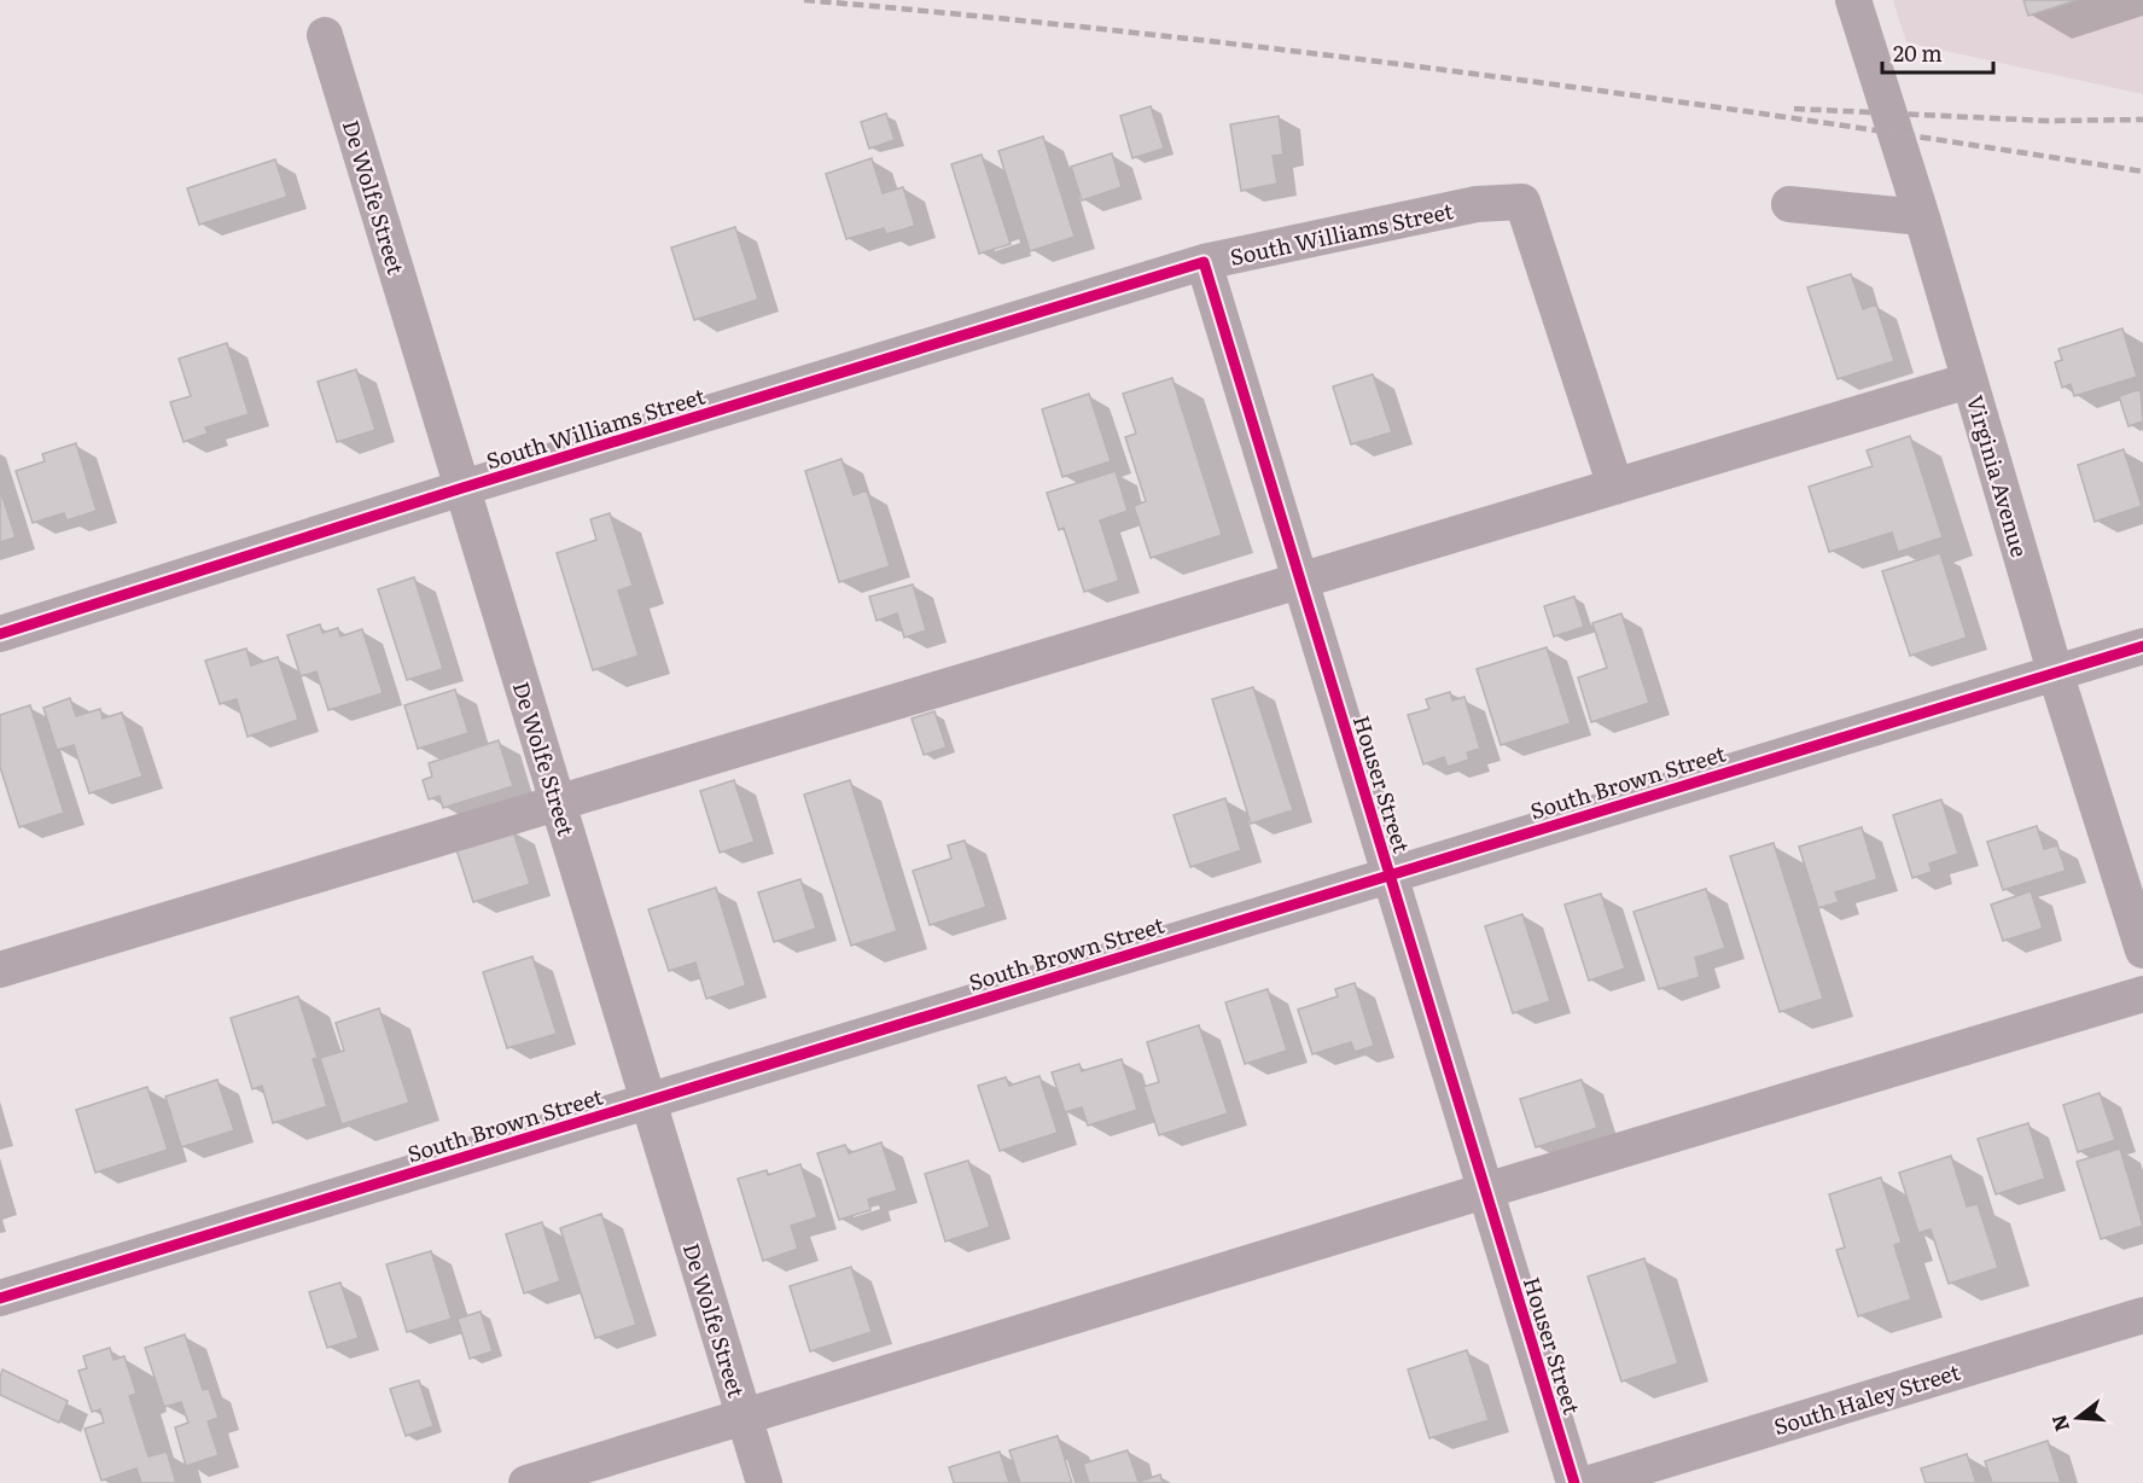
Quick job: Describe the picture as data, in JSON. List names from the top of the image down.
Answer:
{
  "streets": {
    "street": [
      "De Wolfe Street",
      "South Williams Street",
      "Virginia Avenue",
      "South Brown Street",
      "Houser Street",
      "South Haley Street"
    ]
  },
  "crossings": [
    ["De Wolfe Street", "South Williams Street"],
    ["De Wolfe Street", "South Brown Street"],
    ["South Williams Street", "Houser Street"],
    ["Virginia Avenue", "South Brown Street"],
    ["South Brown Street", "Houser Street"]
  ],
  "scale_bar": "20 m",
  "north": "left"
}
